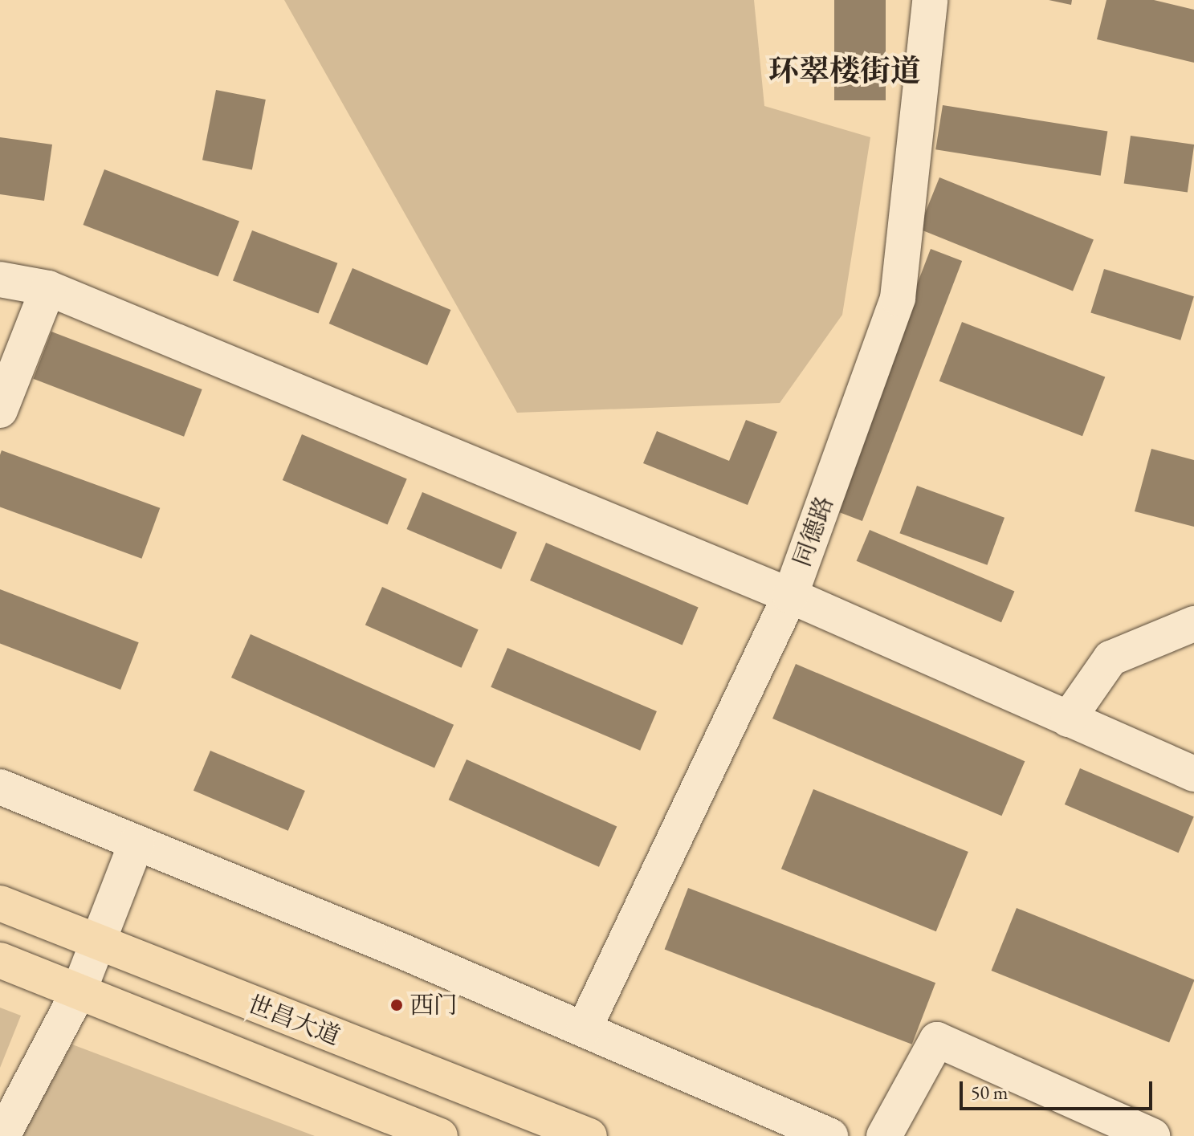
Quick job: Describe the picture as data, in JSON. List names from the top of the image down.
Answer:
{
  "streets": {
    "main road": ["世昌大道"],
    "street": ["同德路"]
  },
  "districts": ["环翠楼街道"],
  "places": ["西门"],
  "scale_bar": "50 m"
}
